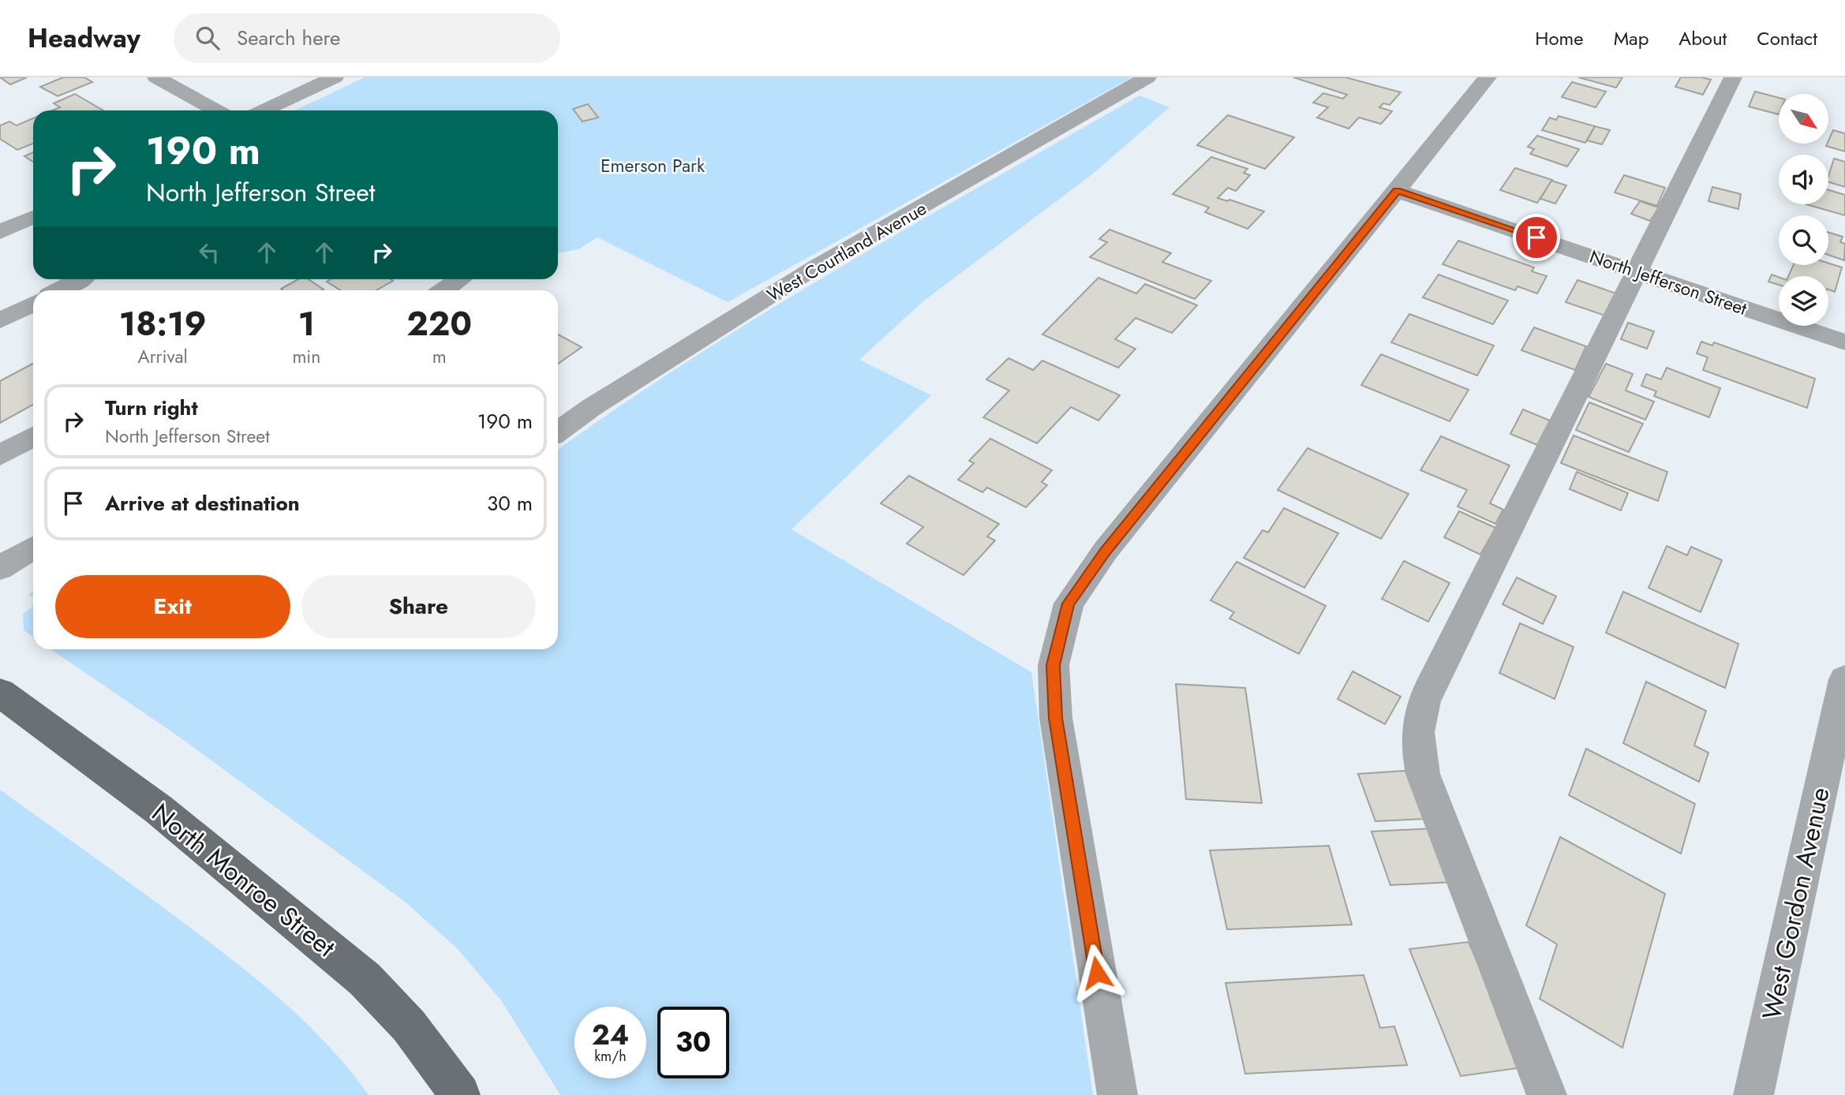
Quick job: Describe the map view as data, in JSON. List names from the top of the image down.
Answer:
{
  "streets": {
    "main road": ["North Monroe Street"],
    "street": ["West Courtland Avenue", "North Jefferson Street", "West Gordon Avenue"]
  },
  "parks": ["Emerson Park"],
  "north": "bottom right",
  "page": {
    "header": "Headway",
    "search": "Search here",
    "nav": [
      "Home",
      "Map",
      "About",
      "Contact"
    ],
    "turn": ["190 m", "North Jefferson Street"],
    "eta": [
      "18:19",
      "Arrival",
      "1",
      "min",
      "220",
      "m"
    ],
    "list": [
      {
        "name": "Turn right",
        "note": "North Jefferson Street",
        "value": "190 m"
      },
      {
        "name": "Arrive at destination",
        "value": "30 m"
      }
    ],
    "buttons": ["Exit", "Share"],
    "speed": "24 km/h",
    "limit": "30"
  }
}
